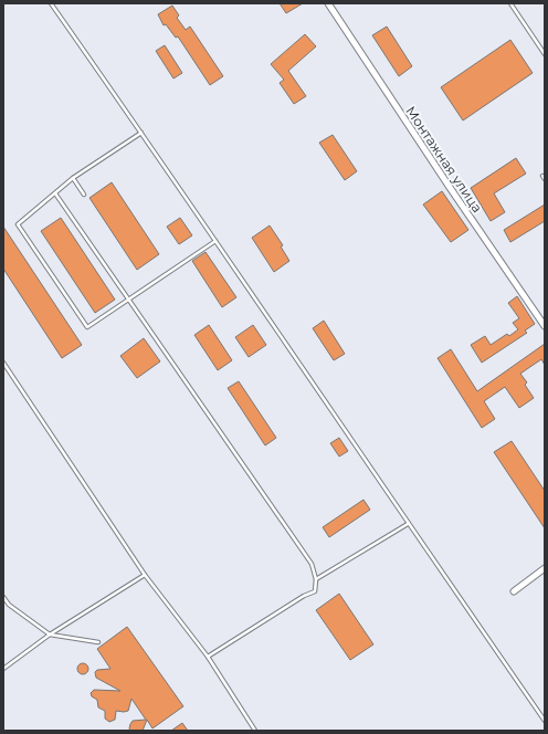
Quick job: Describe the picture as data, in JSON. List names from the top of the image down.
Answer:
{
  "streets": {
    "street": ["Монтажная улица"]
  }
}
